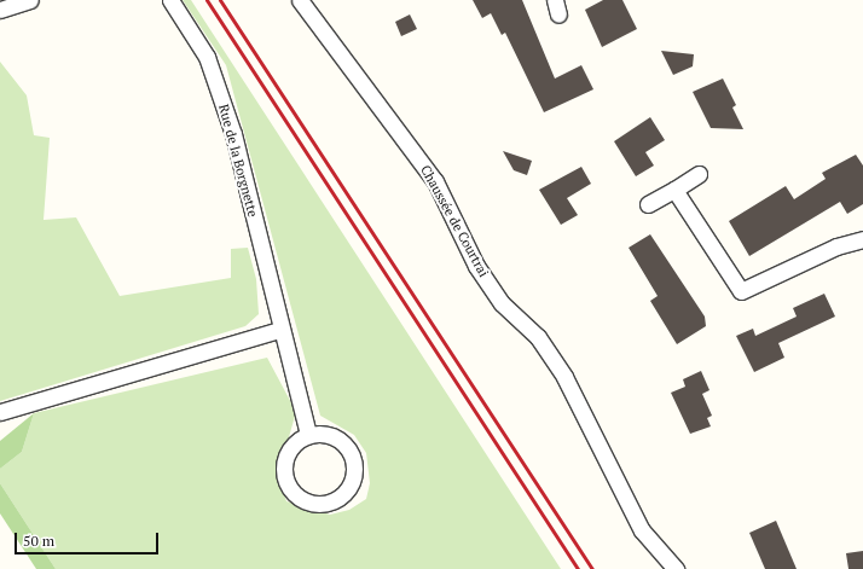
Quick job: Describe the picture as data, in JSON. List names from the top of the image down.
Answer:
{
  "streets": {
    "street": ["Rue de la Borgnette", "Chaussée de Courtrai"]
  },
  "scale_bar": "50 m"
}
